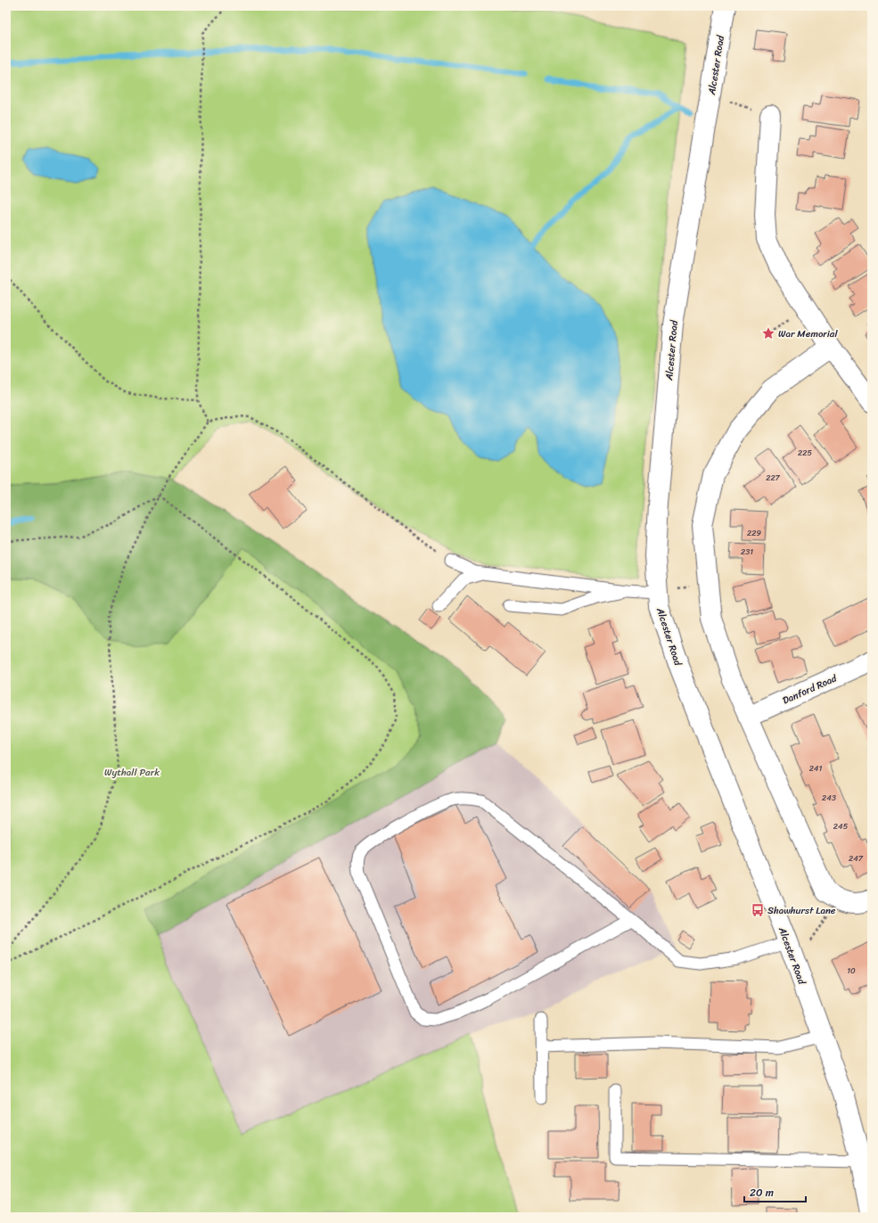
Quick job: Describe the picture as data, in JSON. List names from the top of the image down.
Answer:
{
  "streets": {
    "street": ["Alcester Road", "Danford Road"]
  },
  "parks": ["Wythall Park"],
  "places": {
    "place": ["War Memorial"],
    "bus stop": ["Shawhurst Lane"]
  },
  "house_numbers": [
    "225",
    "227",
    "229",
    "231",
    "241",
    "243",
    "245",
    "247",
    "10"
  ],
  "scale_bar": "20 m"
}
